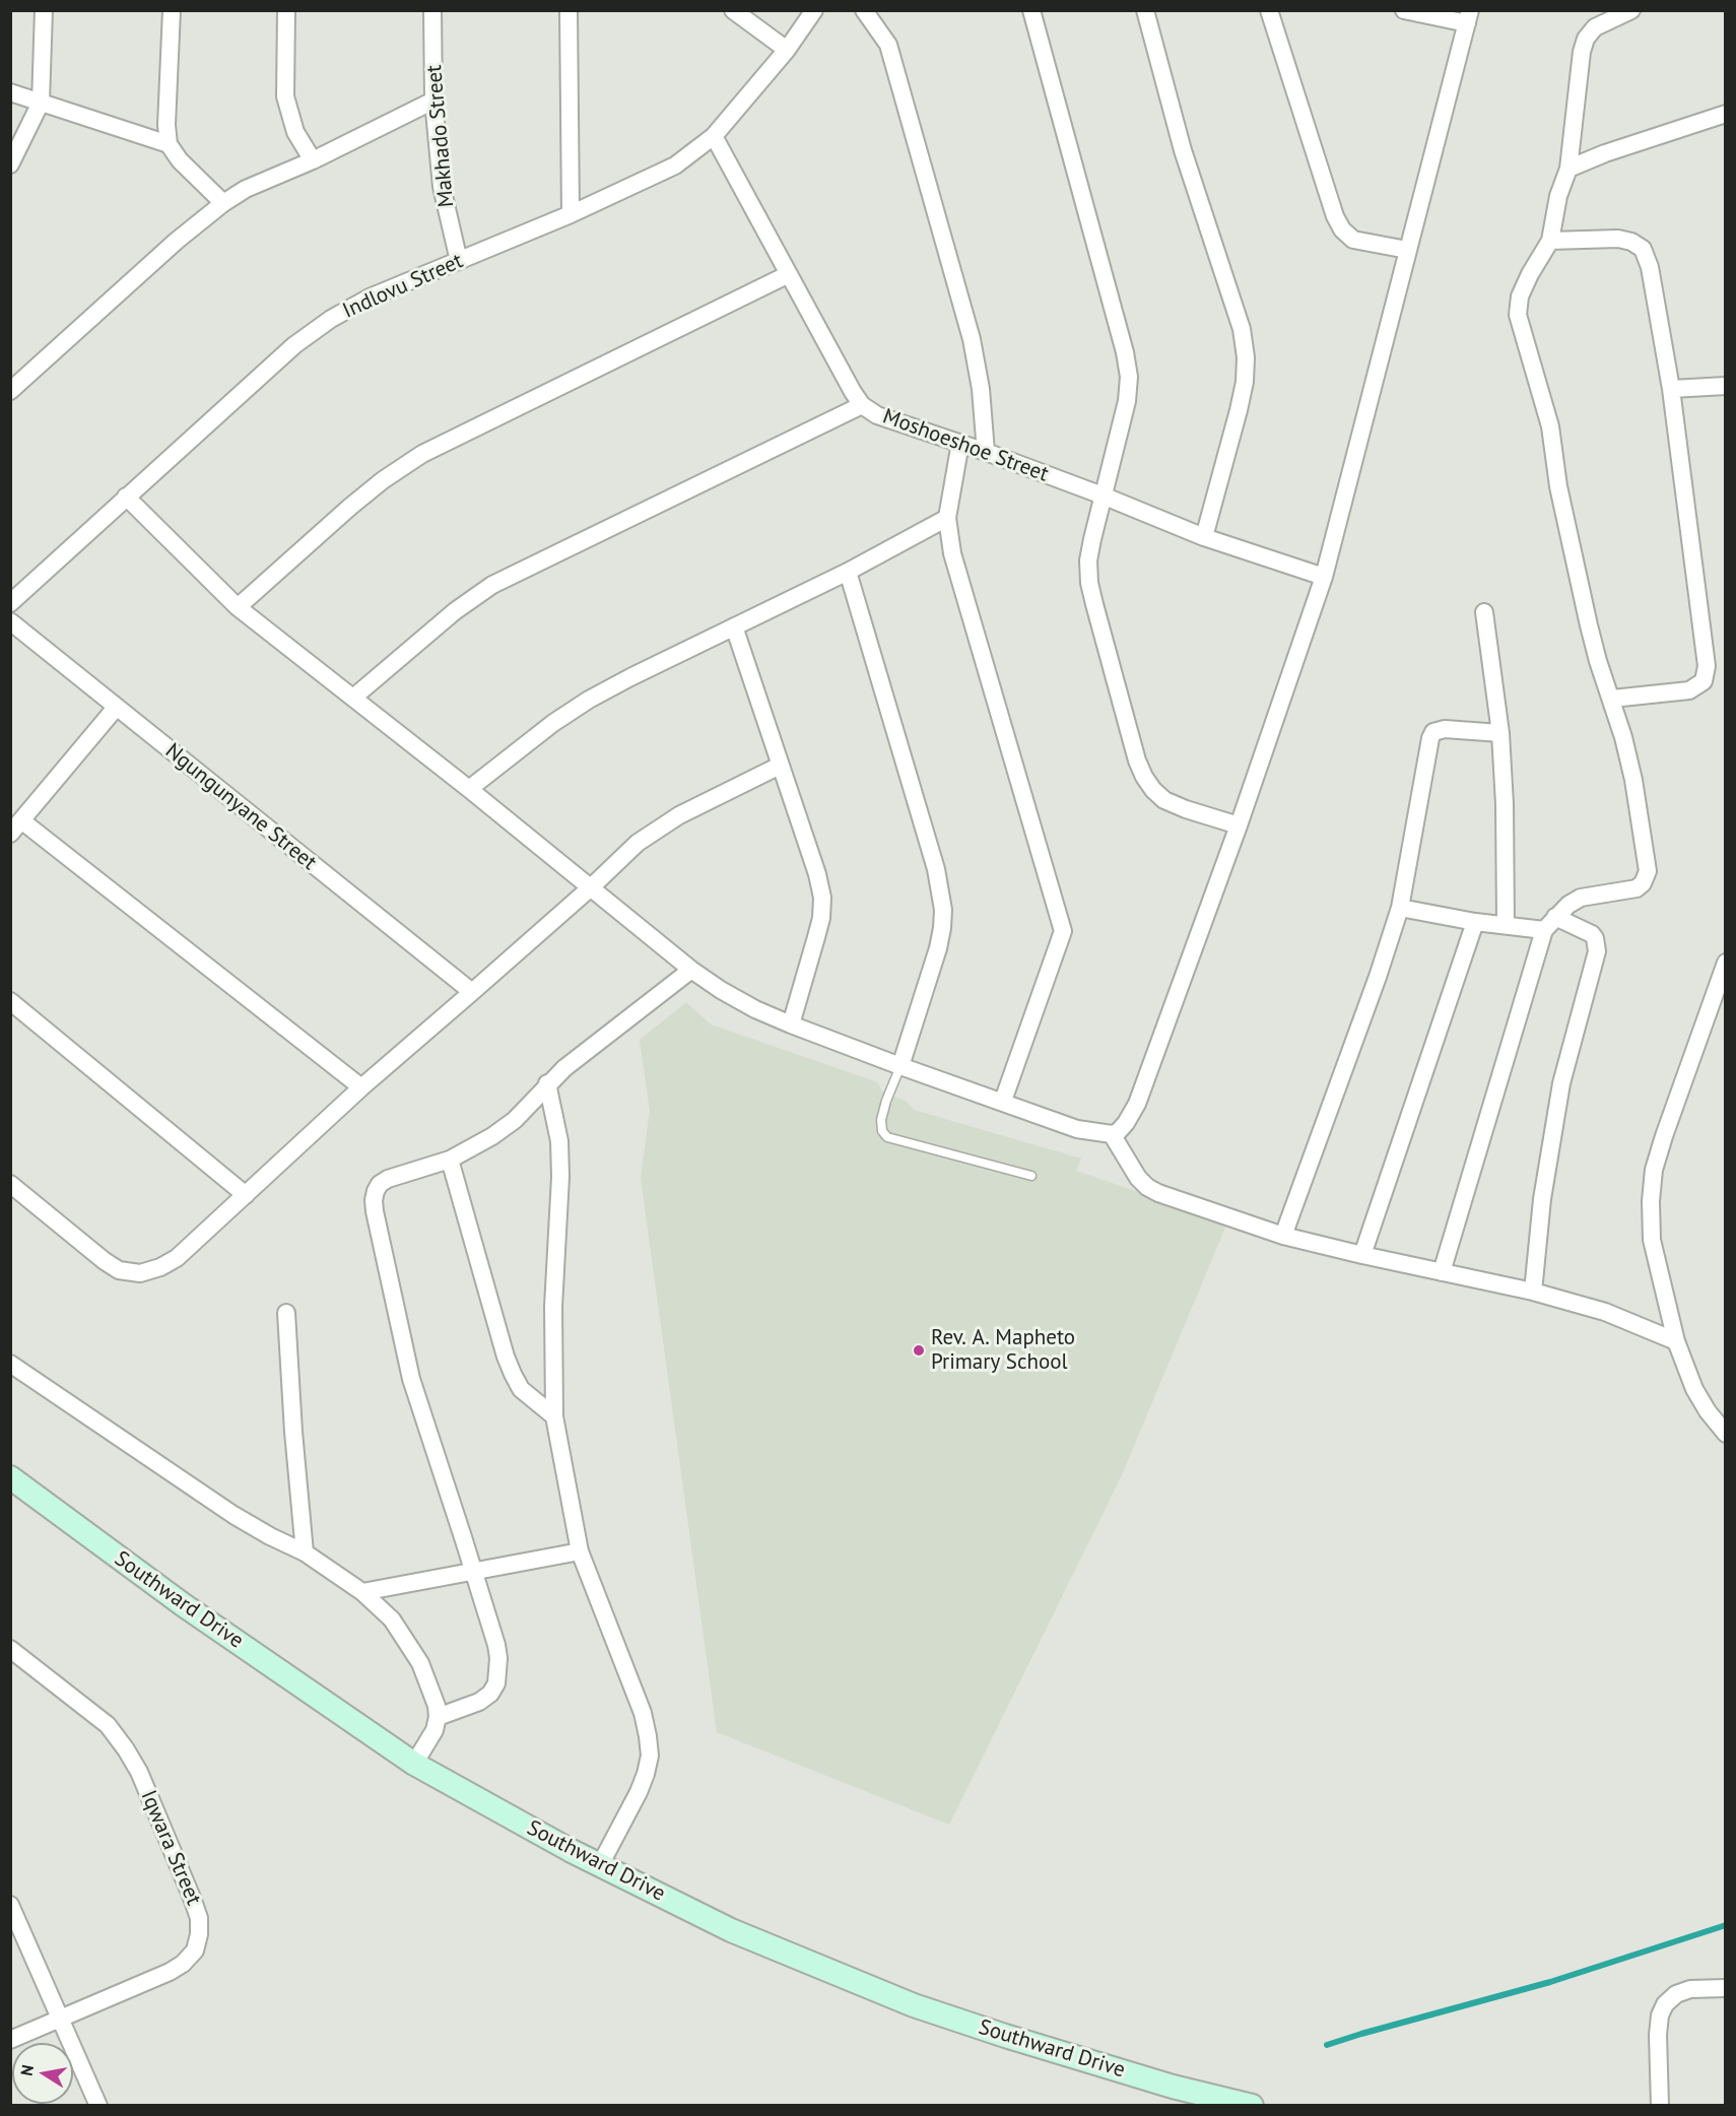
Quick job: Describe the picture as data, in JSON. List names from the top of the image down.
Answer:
{
  "streets": {
    "main road": ["Southward Drive"],
    "street": [
      "Makhado Street",
      "Indlovu Street",
      "Moshoeshoe Street",
      "Ngungunyane Street",
      "Iqwara Street"
    ]
  },
  "crossings": [
    ["Makhado Street", "Indlovu Street"],
    ["Indlovu Street", "Moshoeshoe Street"]
  ],
  "places": ["Rev. A. Mapheto Primary School"],
  "north": "left"
}
